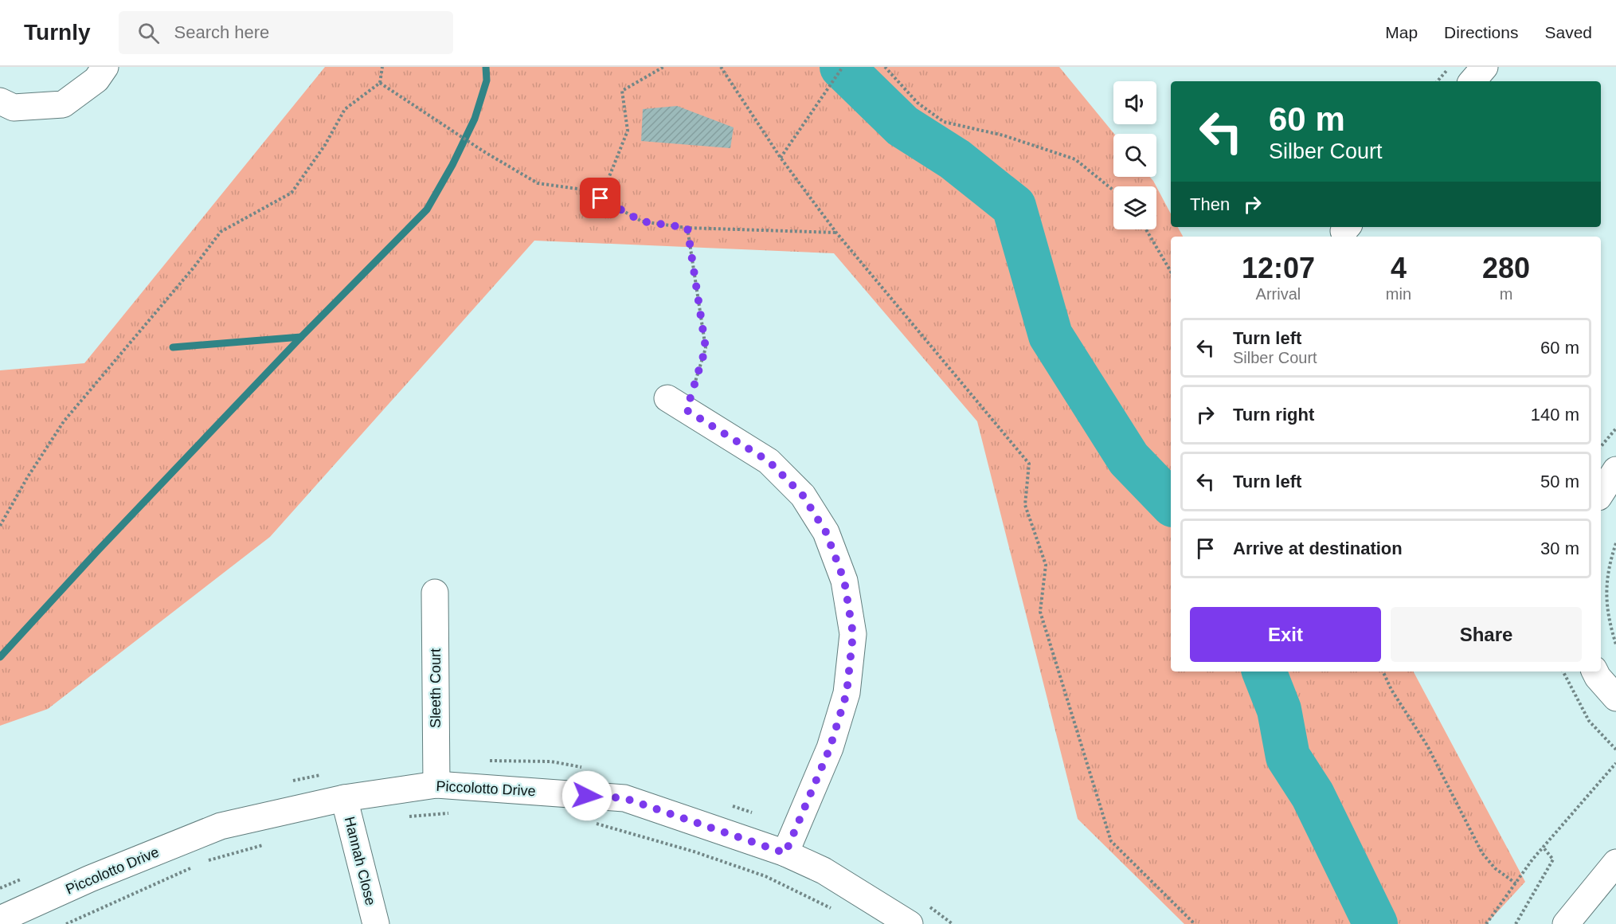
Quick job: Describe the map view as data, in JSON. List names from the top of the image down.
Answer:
{
  "streets": {
    "street": ["Sleeth Court", "Piccolotto Drive", "Hannah Close"]
  },
  "crossings": [
    ["Sleeth Court", "Piccolotto Drive"],
    ["Piccolotto Drive", "Hannah Close"]
  ],
  "page": {
    "header": "Turnly",
    "search": "Search here",
    "nav": ["Map", "Directions", "Saved"],
    "turn": ["60 m", "Silber Court"],
    "then": "Then",
    "eta": [
      "12:07",
      "Arrival",
      "4",
      "min",
      "280",
      "m"
    ],
    "list": [
      {
        "name": "Turn left",
        "note": "Silber Court",
        "value": "60 m"
      },
      {
        "name": "Turn right",
        "value": "140 m"
      },
      {
        "name": "Turn left",
        "value": "50 m"
      },
      {
        "name": "Arrive at destination",
        "value": "30 m"
      }
    ],
    "buttons": ["Exit", "Share"]
  }
}
